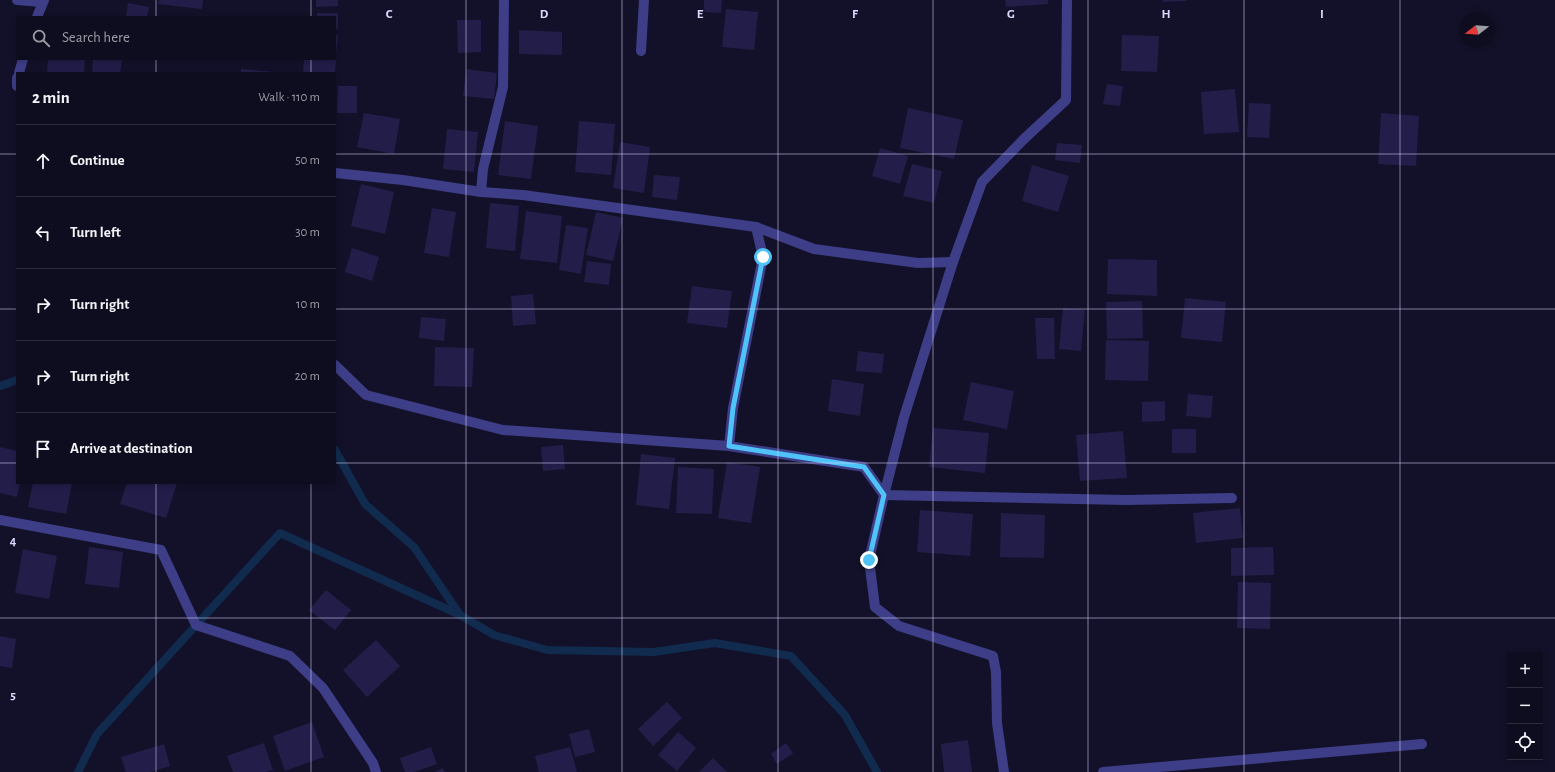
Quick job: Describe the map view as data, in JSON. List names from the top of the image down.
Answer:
{
  "north": "left",
  "page": {
    "search": "Search here",
    "heading": ["2 min", "Walk · 110 m"],
    "list": [
      ["Continue", "50 m"],
      ["Turn left", "30 m"],
      ["Turn right", "10 m"],
      ["Turn right", "20 m"],
      "Arrive at destination"
    ],
    "map_buttons": ["+", "−"]
  },
  "grid": {
    "columns": [
      "C",
      "D",
      "E",
      "F",
      "G",
      "H",
      "I"
    ],
    "rows": ["4", "5"]
  }
}
